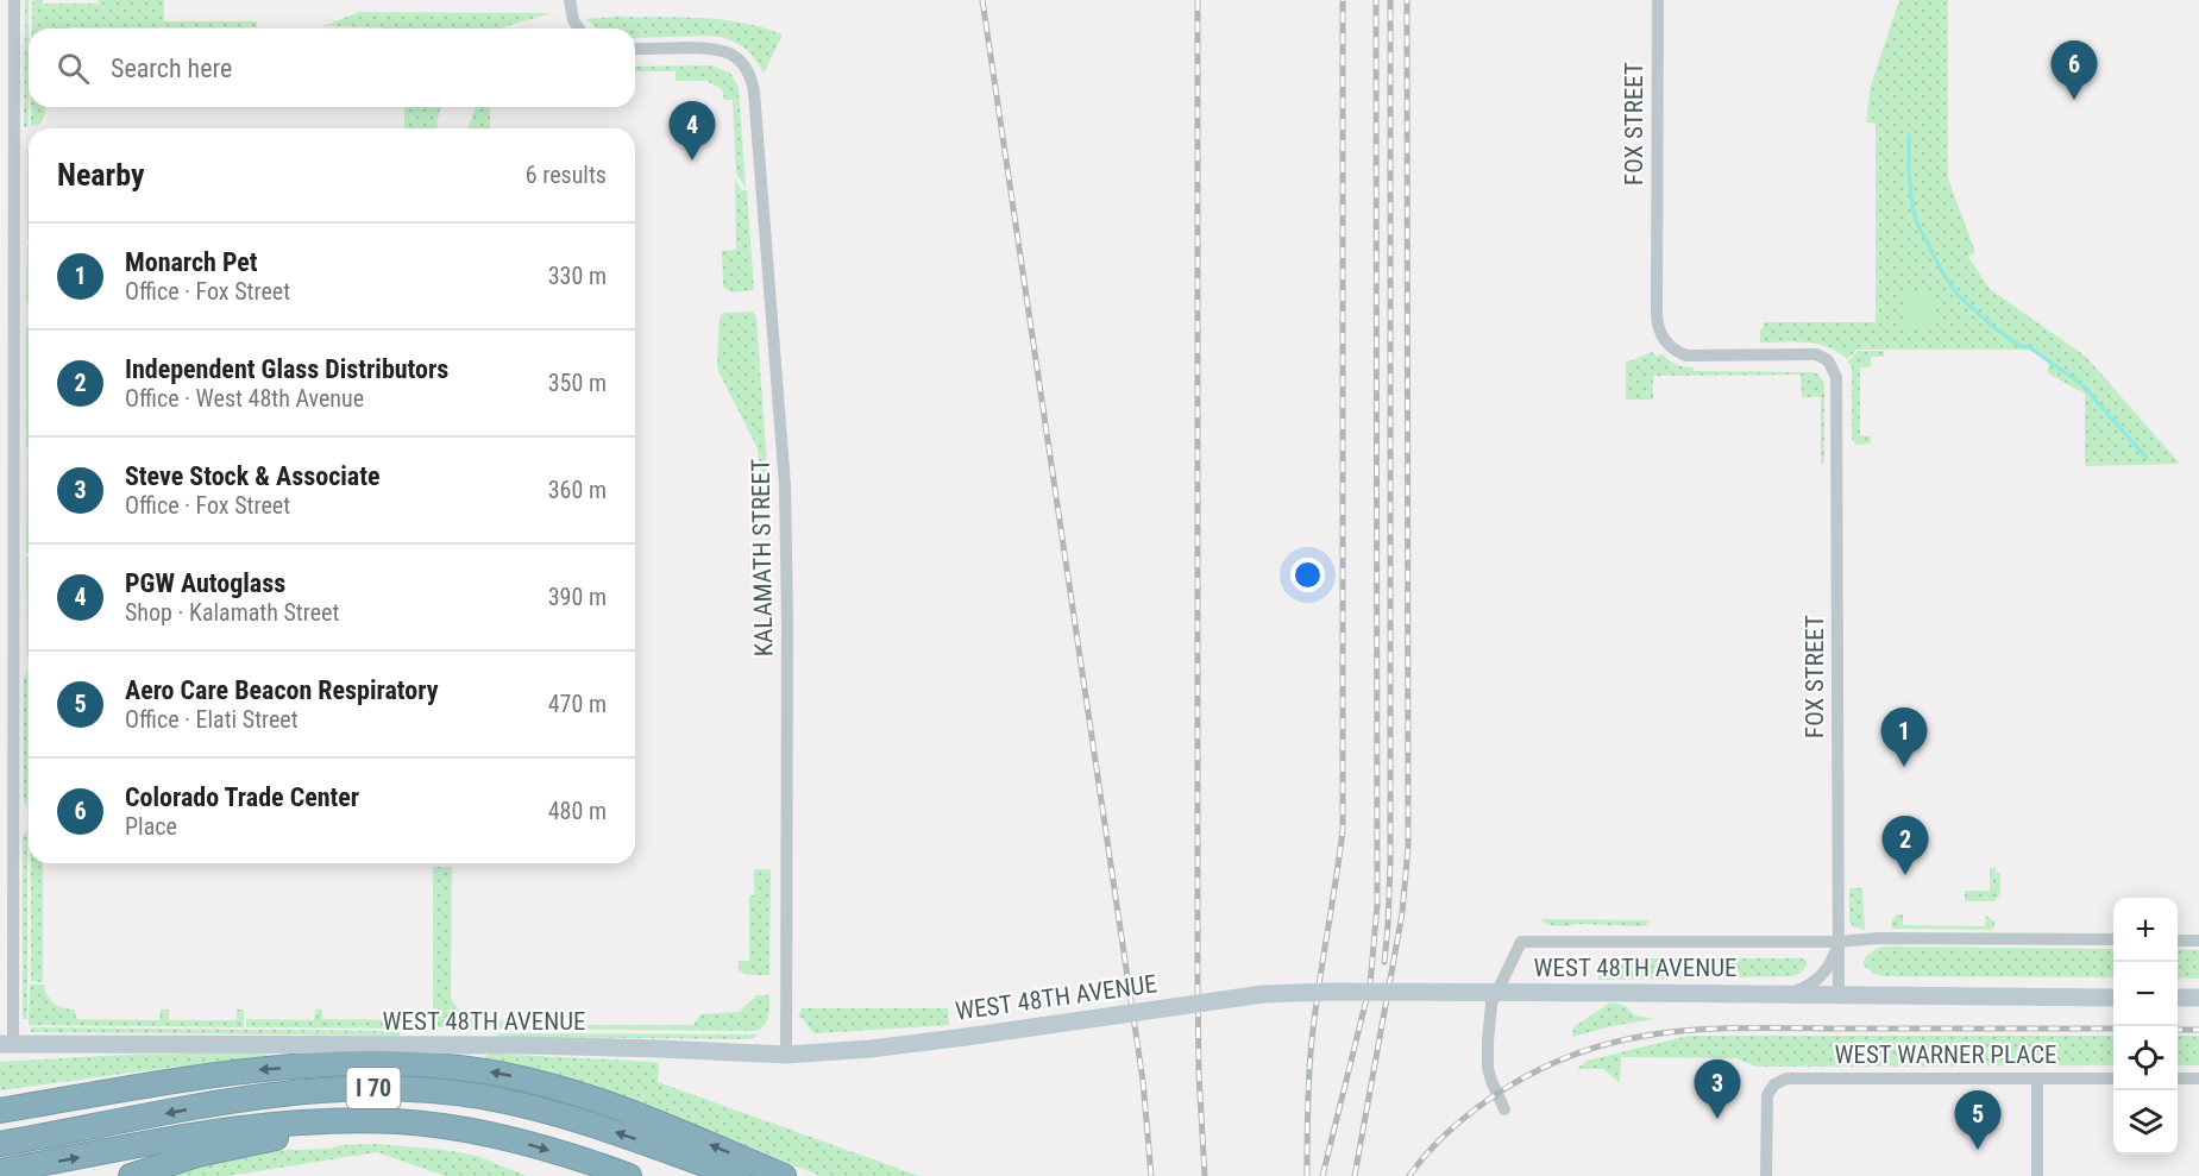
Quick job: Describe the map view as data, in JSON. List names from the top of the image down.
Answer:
{
  "streets": {
    "highway": ["I 70"],
    "street": [
      "FOX STREET",
      "KALAMATH STREET",
      "WEST 48TH AVENUE",
      "WEST WARNER PLACE"
    ]
  },
  "crossings": [
    ["FOX STREET", "WEST 48TH AVENUE"],
    ["KALAMATH STREET", "WEST 48TH AVENUE"]
  ],
  "page": {
    "search": "Search here",
    "pins": [
      "6",
      "4",
      "1",
      "2",
      "3",
      "5"
    ],
    "heading": ["Nearby", "6 results"],
    "list": [
      {
        "mark": "1",
        "name": "Monarch Pet",
        "note": "Office · Fox Street",
        "value": "330 m"
      },
      {
        "mark": "2",
        "name": "Independent Glass Distributors",
        "note": "Office · West 48th Avenue",
        "value": "350 m"
      },
      {
        "mark": "3",
        "name": "Steve Stock & Associate",
        "note": "Office · Fox Street",
        "value": "360 m"
      },
      {
        "mark": "4",
        "name": "PGW Autoglass",
        "note": "Shop · Kalamath Street",
        "value": "390 m"
      },
      {
        "mark": "5",
        "name": "Aero Care Beacon Respiratory",
        "note": "Office · Elati Street",
        "value": "470 m"
      },
      {
        "mark": "6",
        "name": "Colorado Trade Center",
        "note": "Place",
        "value": "480 m"
      }
    ],
    "map_buttons": ["+", "−"]
  }
}
